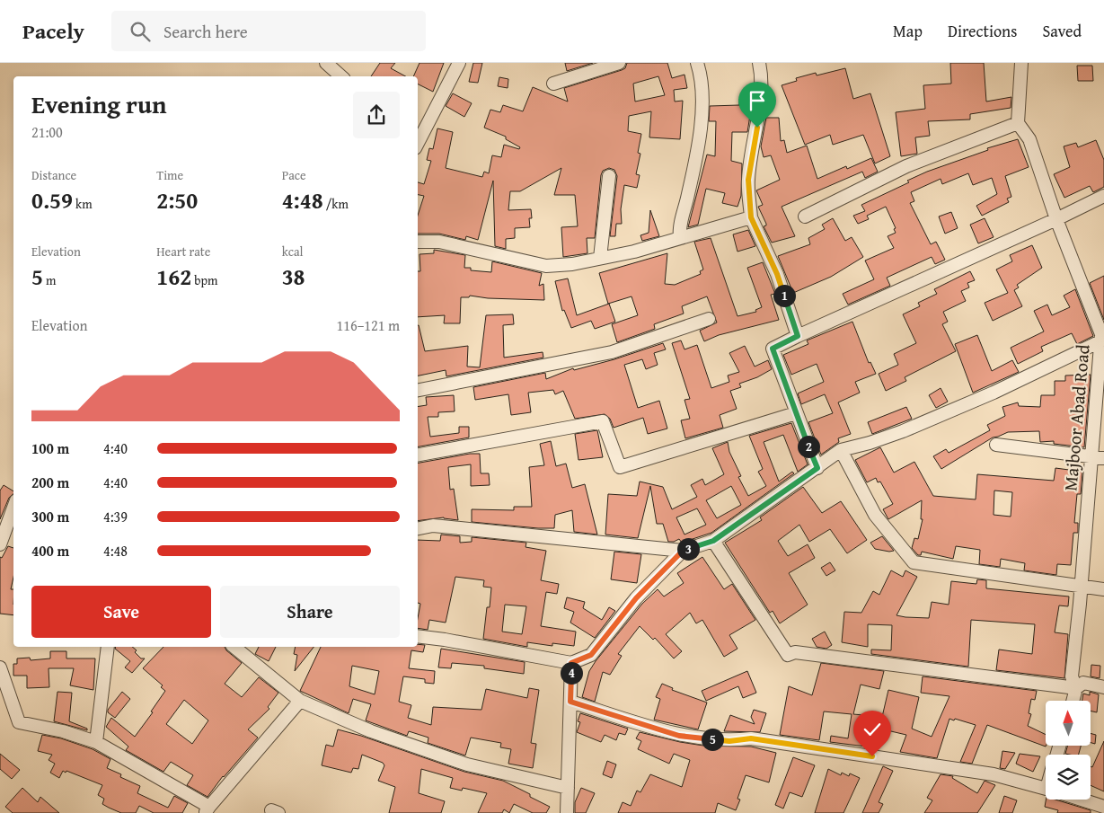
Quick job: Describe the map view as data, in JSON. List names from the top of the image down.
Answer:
{
  "streets": {
    "street": ["Majboor Abad Road"]
  },
  "north": "top",
  "page": {
    "header": "Pacely",
    "search": "Search here",
    "nav": ["Map", "Directions", "Saved"],
    "heading": ["Evening run", "21:00"],
    "stats": [
      ["Distance", "0.59 km"],
      ["Time", "2:50"],
      ["Pace", "4:48 /km"],
      ["Elevation", "5 m"],
      ["Heart rate", "162 bpm"],
      ["kcal", "38"]
    ],
    "pins": [
      "1",
      "2",
      "3",
      "4",
      "5"
    ],
    "chart": ["Elevation", "116–121 m"],
    "list": [
      {
        "name": "100 m",
        "note": "4:40"
      },
      {
        "name": "200 m",
        "note": "4:40"
      },
      {
        "name": "300 m",
        "note": "4:39"
      },
      {
        "name": "400 m",
        "note": "4:48"
      }
    ],
    "buttons": ["Save", "Share"]
  }
}
